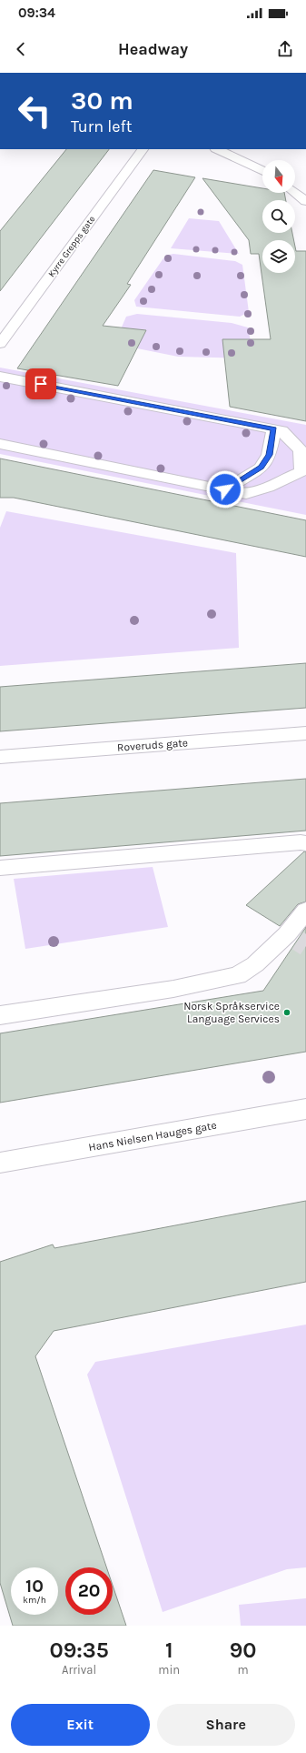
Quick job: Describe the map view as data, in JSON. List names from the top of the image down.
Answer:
{
  "streets": {
    "street": ["Kyrre Grepps gate", "Roveruds gate", "Hans Nielsen Hauges gate"]
  },
  "places": ["Norsk Språkservice Language Services"],
  "north": "bottom",
  "page": {
    "status": "09:34",
    "header": "Headway",
    "turn": ["30 m", "Turn left"],
    "speed": "10 km/h",
    "limit": "20",
    "eta": [
      "09:35",
      "Arrival",
      "1",
      "min",
      "90",
      "m"
    ],
    "buttons": ["Exit", "Share"]
  }
}
